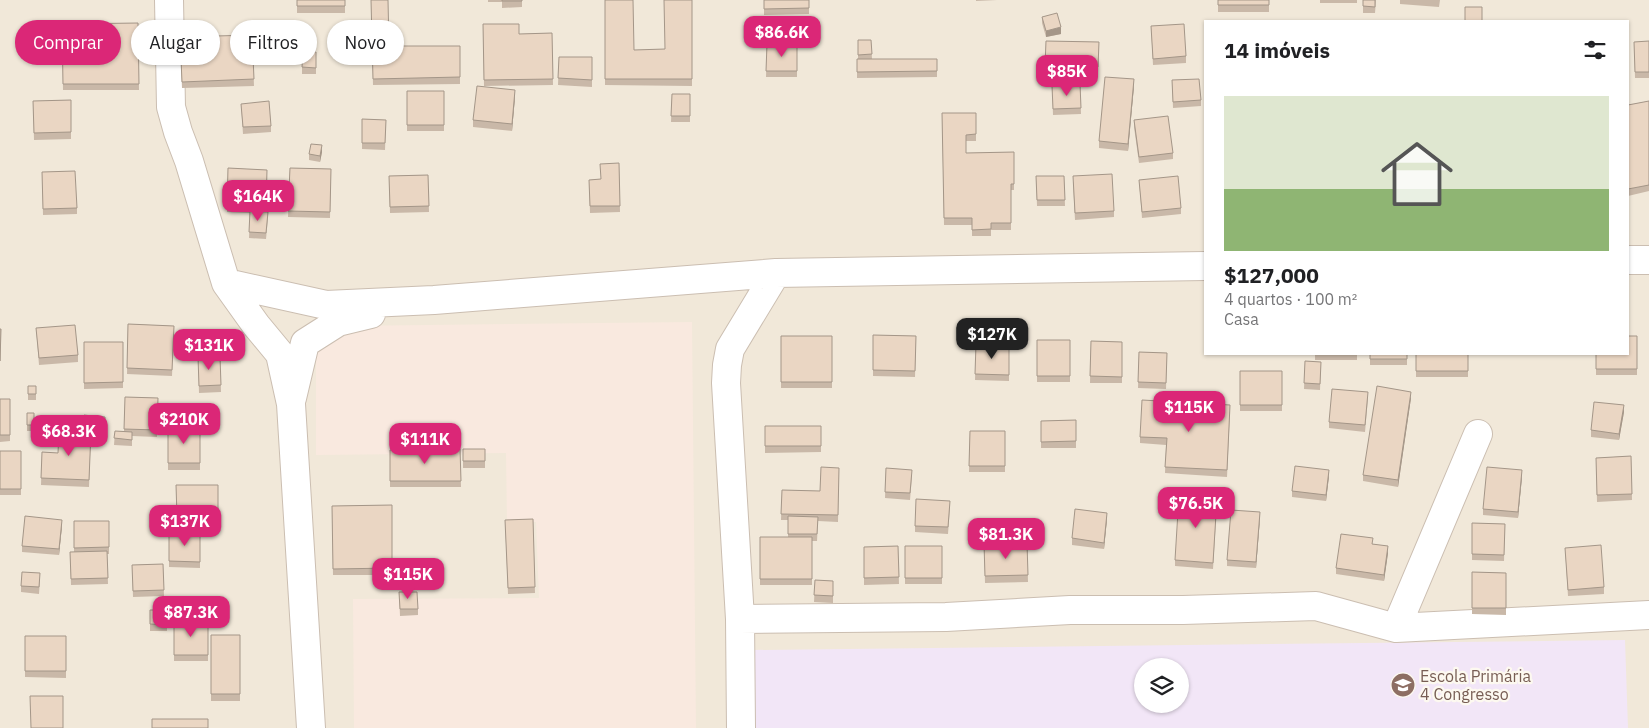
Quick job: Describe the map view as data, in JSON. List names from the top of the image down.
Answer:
{
  "places": {
    "school or university": ["Escola Primária 4 Congresso"]
  },
  "page": {
    "price": [
      "$86.6K",
      "$85K",
      "$164K",
      "$127K",
      "$131K",
      "$115K",
      "$210K",
      "$68.3K",
      "$111K",
      "$76.5K",
      "$137K",
      "$81.3K",
      "$115K",
      "$87.3K"
    ],
    "chip": [
      "Comprar",
      "Alugar",
      "Filtros",
      "Novo"
    ],
    "heading": "14 imóveis",
    "list": [
      {
        "name": "$127,000",
        "note": "4 quartos · 100 m² · Casa"
      }
    ]
  }
}
